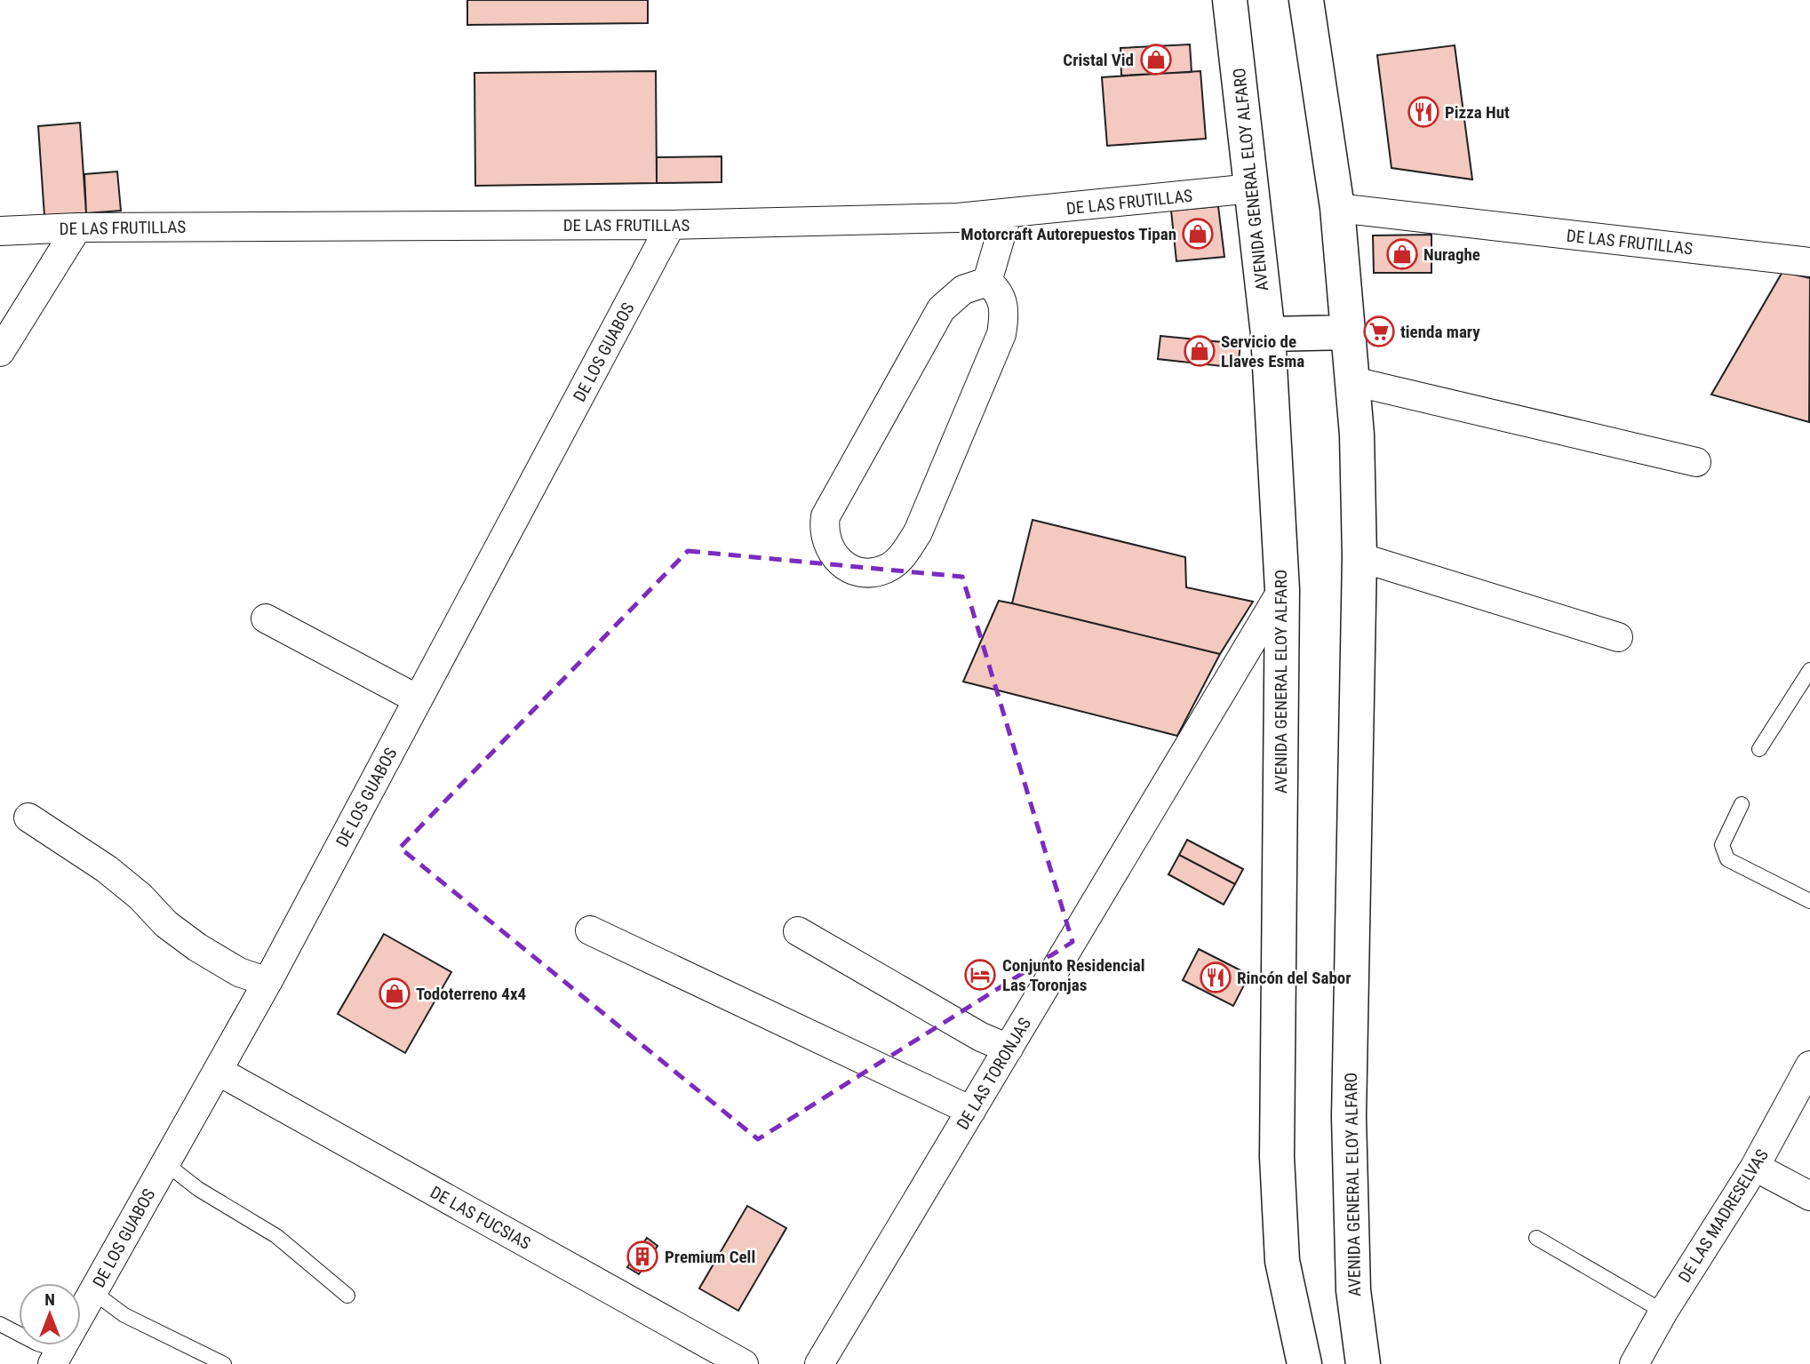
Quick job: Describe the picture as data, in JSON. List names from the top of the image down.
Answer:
{
  "streets": {
    "main road": ["AVENIDA GENERAL ELOY ALFARO"],
    "street": [
      "DE LAS FRUTILLAS",
      "DE LOS GUABOS",
      "DE LAS TORONJAS",
      "DE LAS MADRESELVAS",
      "DE LAS FUCSIAS"
    ]
  },
  "crossings": [
    ["AVENIDA GENERAL ELOY ALFARO", "DE LAS FRUTILLAS"],
    ["AVENIDA GENERAL ELOY ALFARO", "DE LAS TORONJAS"],
    ["DE LAS FRUTILLAS", "DE LOS GUABOS"],
    ["DE LOS GUABOS", "DE LAS FUCSIAS"]
  ],
  "places": {
    "shop": [
      "Cristal Vid",
      "Motorcraft Autorepuestos Tipan",
      "Nuraghe",
      "Servicio de Llaves Esma",
      "Todoterreno 4x4"
    ],
    "restaurant": ["Pizza Hut", "Rincón del Sabor"],
    "supermarket": ["tienda mary"],
    "hotel": ["Conjunto Residencial Las Toronjas"],
    "building": ["Premium Cell"]
  },
  "north": "top"
}
